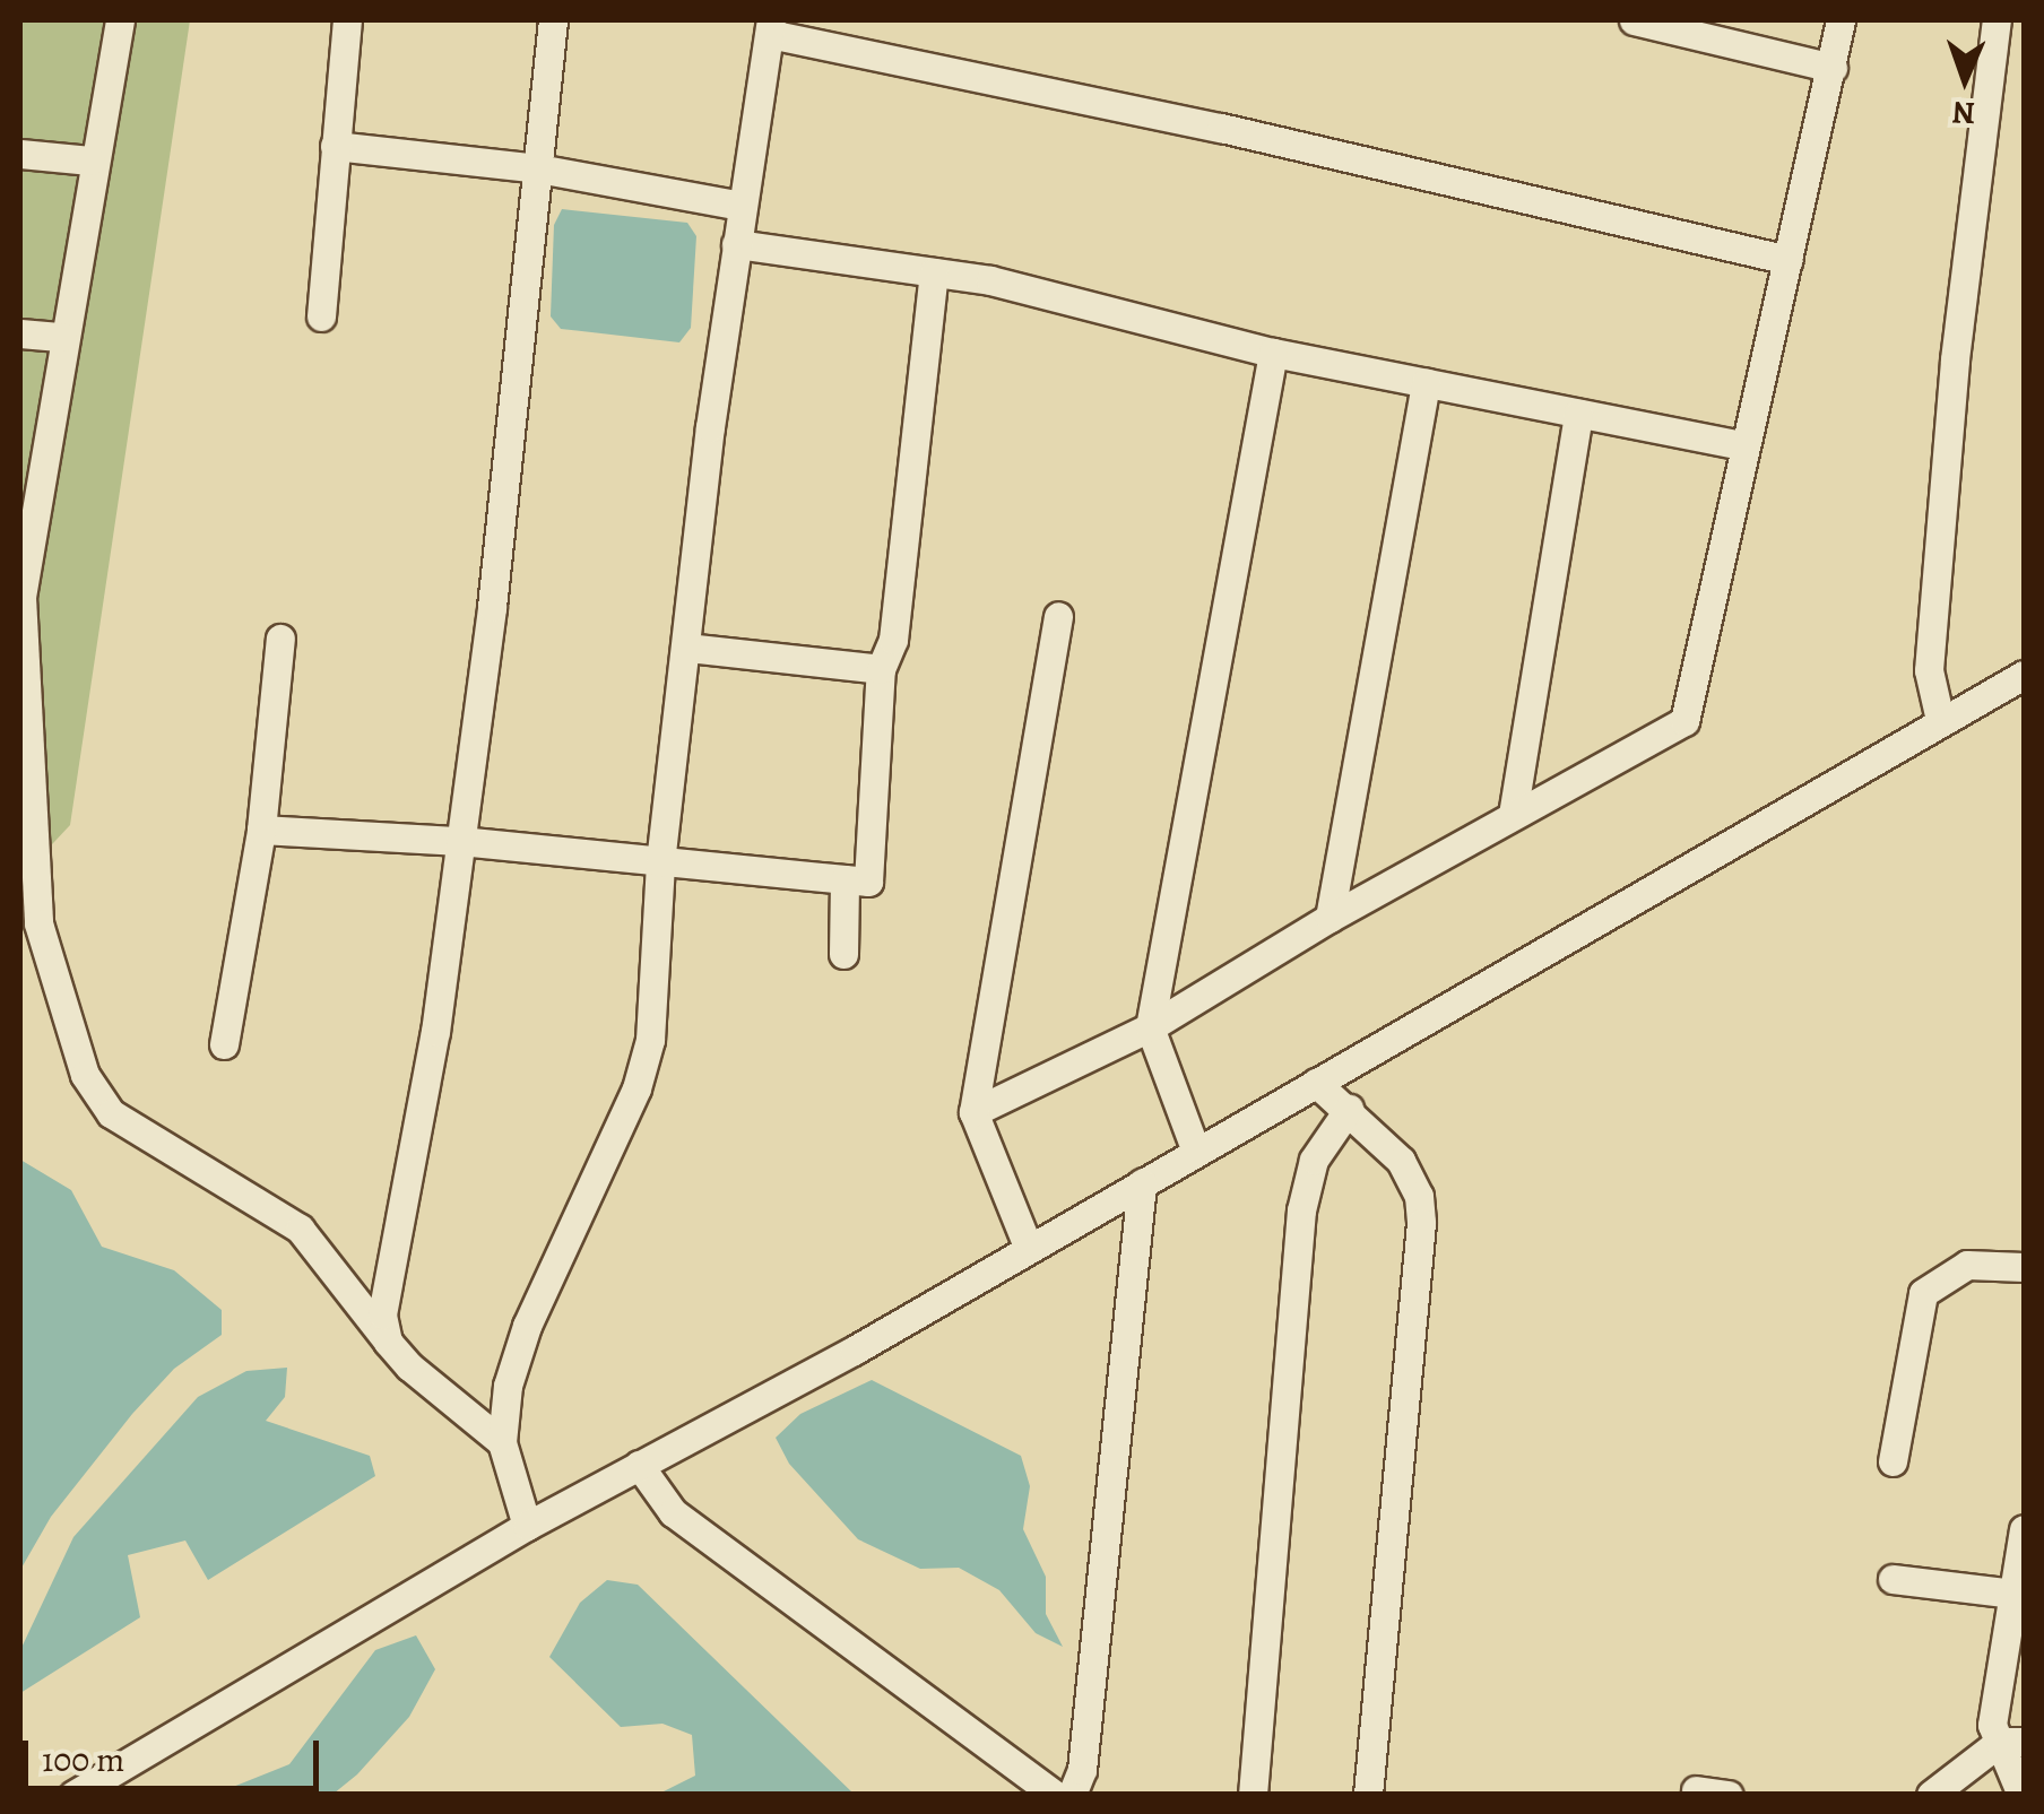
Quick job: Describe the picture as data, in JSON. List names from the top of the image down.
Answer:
{
  "scale_bar": "100 m",
  "north": "bottom"
}
